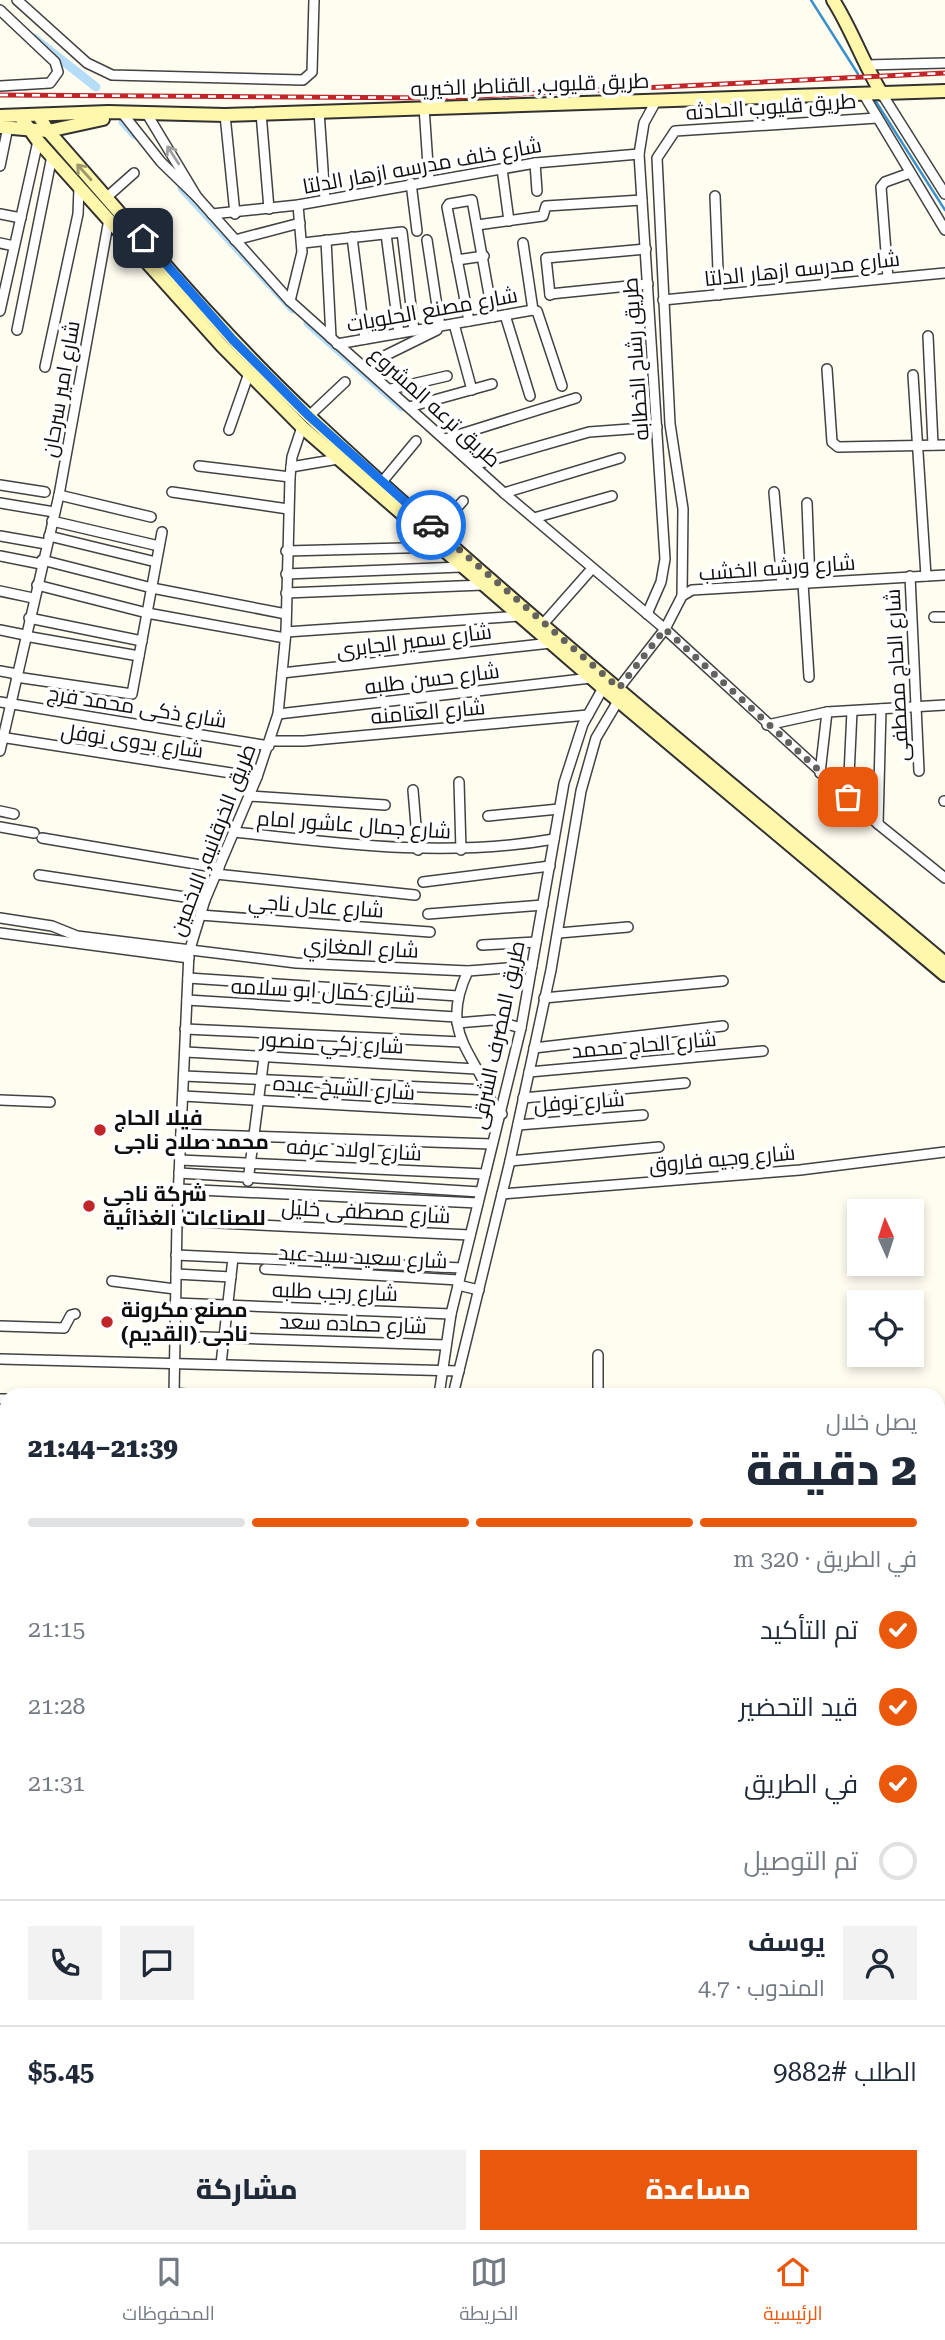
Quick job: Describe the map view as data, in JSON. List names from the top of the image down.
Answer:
{
  "streets": {
    "main road": ["طريق قليوب, القناطر الخيريه"],
    "street": [
      "طريق قليوب الحادثه",
      "شارع خلف مدرسه ازهار الدلتا",
      "شارع مدرسه ازهار الدلتا",
      "شارع مصنع الحلويات",
      "طريق رشاح الخطابه",
      "شارع امير سرحان",
      "طريق ترعه المشروع",
      "شارع ورشه الخشب",
      "شارع سمير الجابرى",
      "شارع الحاج مصطفى",
      "شارع حسن طلبه",
      "شارع ذكى محمد فرج",
      "شارع العتامنه",
      "شارع بدوى نوفل",
      "شارع جمال عاشور امام",
      "طريق الخرقانيه, الاخمين",
      "شارع عادل ناجي",
      "شارع المغازي",
      "شارع كمال ابو سلامه",
      "طريق المصرف الشرقى",
      "شارع زكي منصور",
      "شارع الحاج محمد",
      "شارع الشيخ عبده",
      "شارع نوفل",
      "شارع اولاد عرفه",
      "شارع وجيه فاروق",
      "شارع مصطفى خليل",
      "شارع سعيد سيد عيد",
      "شارع رجب طلبه",
      "شارع حماده سعد"
    ]
  },
  "crossings": [
    ["طريق قليوب, القناطر الخيريه", "طريق رشاح الخطابه"],
    ["طريق قليوب, القناطر الخيريه", "طريق ترعه المشروع"],
    ["طريق قليوب الحادثه", "شارع مدرسه ازهار الدلتا"],
    ["طريق قليوب الحادثه", "شارع ورشه الخشب"],
    ["شارع خلف مدرسه ازهار الدلتا", "طريق رشاح الخطابه"],
    ["شارع خلف مدرسه ازهار الدلتا", "طريق ترعه المشروع"],
    ["شارع مصنع الحلويات", "طريق ترعه المشروع"],
    ["طريق رشاح الخطابه", "طريق ترعه المشروع"],
    ["شارع امير سرحان", "شارع ذكى محمد فرج"],
    ["شارع امير سرحان", "شارع بدوى نوفل"],
    ["طريق ترعه المشروع", "شارع ورشه الخشب"],
    ["شارع ورشه الخشب", "شارع الحاج مصطفى"],
    ["شارع ورشه الخشب", "طريق المصرف الشرقى"],
    ["شارع سمير الجابرى", "طريق الخرقانيه, الاخمين"],
    ["شارع حسن طلبه", "طريق الخرقانيه, الاخمين"],
    ["شارع ذكى محمد فرج", "شارع العتامنه"],
    ["شارع ذكى محمد فرج", "طريق الخرقانيه, الاخمين"],
    ["شارع العتامنه", "طريق الخرقانيه, الاخمين"],
    ["شارع العتامنه", "طريق المصرف الشرقى"],
    ["شارع بدوى نوفل", "طريق الخرقانيه, الاخمين"],
    ["شارع جمال عاشور امام", "طريق الخرقانيه, الاخمين"],
    ["شارع جمال عاشور امام", "طريق المصرف الشرقى"],
    ["طريق الخرقانيه, الاخمين", "شارع عادل ناجي"],
    ["طريق الخرقانيه, الاخمين", "شارع المغازي"],
    ["طريق الخرقانيه, الاخمين", "شارع كمال ابو سلامه"],
    ["طريق الخرقانيه, الاخمين", "شارع زكي منصور"],
    ["طريق الخرقانيه, الاخمين", "شارع الشيخ عبده"],
    ["طريق الخرقانيه, الاخمين", "شارع اولاد عرفه"],
    ["طريق الخرقانيه, الاخمين", "شارع مصطفى خليل"],
    ["طريق الخرقانيه, الاخمين", "شارع رجب طلبه"],
    ["طريق الخرقانيه, الاخمين", "شارع حماده سعد"],
    ["شارع المغازي", "طريق المصرف الشرقى"],
    ["شارع كمال ابو سلامه", "طريق المصرف الشرقى"],
    ["طريق المصرف الشرقى", "شارع الحاج محمد"],
    ["طريق المصرف الشرقى", "شارع الشيخ عبده"],
    ["طريق المصرف الشرقى", "شارع نوفل"],
    ["طريق المصرف الشرقى", "شارع اولاد عرفه"],
    ["طريق المصرف الشرقى", "شارع وجيه فاروق"],
    ["طريق المصرف الشرقى", "شارع مصطفى خليل"],
    ["طريق المصرف الشرقى", "شارع سعيد سيد عيد"],
    ["طريق المصرف الشرقى", "شارع رجب طلبه"],
    ["طريق المصرف الشرقى", "شارع حماده سعد"]
  ],
  "places": ["فيلا الحاج محمد صلاح ناجى", "شركة ناجى للصناعات الغذائية", "مصنع مكرونة ناجى (القديم)"],
  "north": "top",
  "page": {
    "heading": ["2 دقيقة", "يصل خلال", "21:39–21:44"],
    "panel": [
      "يوسف",
      "المندوب · 4.7",
      "الطلب #9882",
      "$5.45"
    ],
    "bar": "في الطريق · 320 m",
    "list": [
      ["تم التأكيد", "21:15"],
      ["قيد التحضير", "21:28"],
      ["في الطريق", "21:31"],
      "تم التوصيل"
    ],
    "buttons": ["مساعدة", "مشاركة"],
    "tabs": ["الرئيسية", "الخريطة", "المحفوظات"]
  }
}
